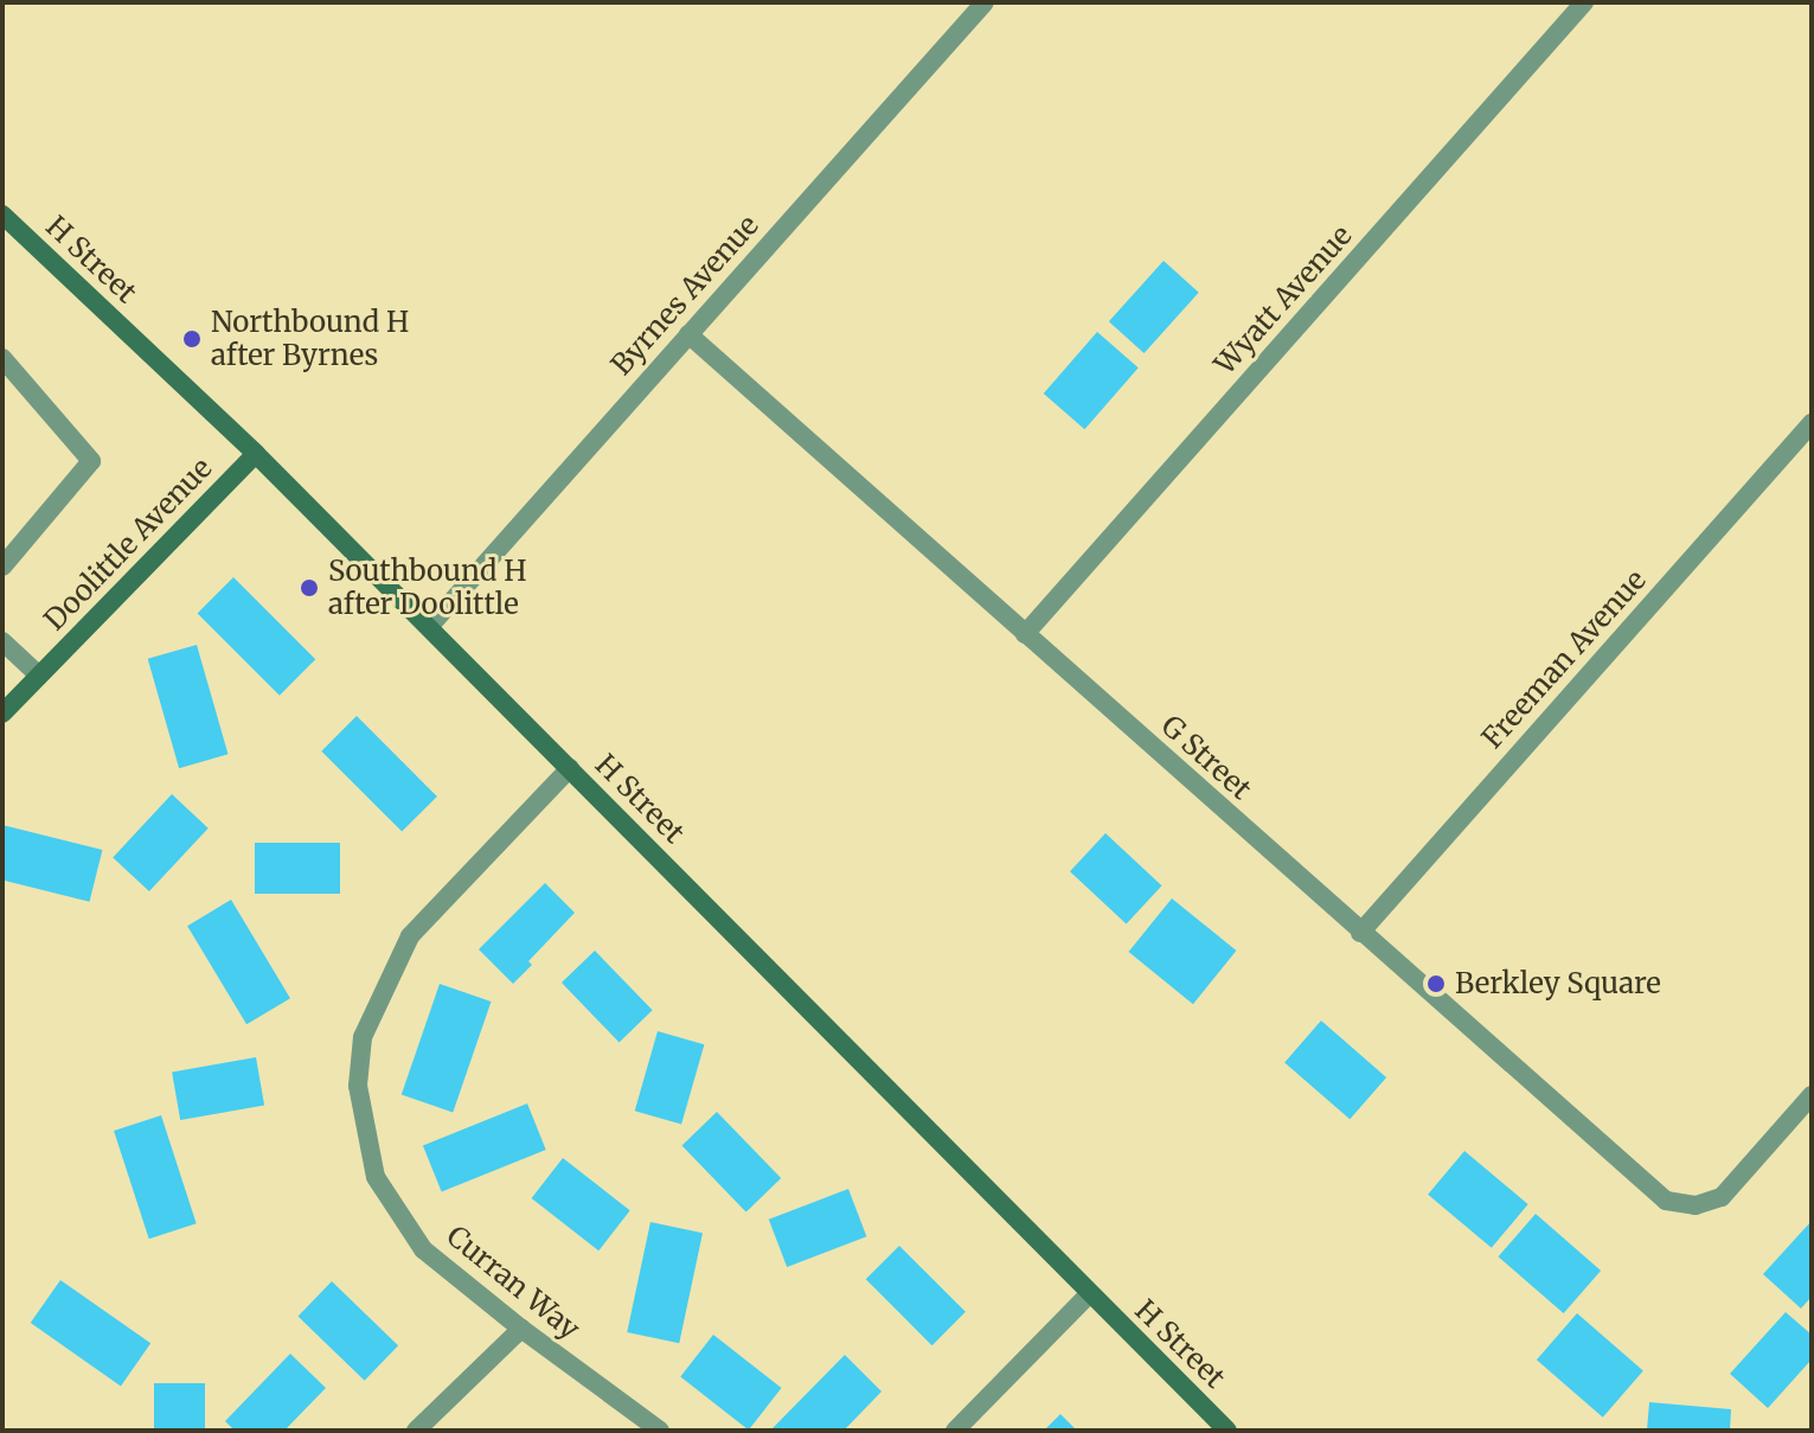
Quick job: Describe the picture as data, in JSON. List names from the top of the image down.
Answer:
{
  "streets": {
    "street": [
      "H Street",
      "Byrnes Avenue",
      "Wyatt Avenue",
      "Doolittle Avenue",
      "Freeman Avenue",
      "G Street",
      "Curran Way"
    ]
  },
  "crossings": [
    ["H Street", "Byrnes Avenue"],
    ["H Street", "Doolittle Avenue"],
    ["H Street", "Curran Way"],
    ["Byrnes Avenue", "G Street"],
    ["Wyatt Avenue", "G Street"],
    ["Freeman Avenue", "G Street"]
  ],
  "places": ["Northbound H after Byrnes", "Southbound H after Doolittle", "Berkley Square"]
}
